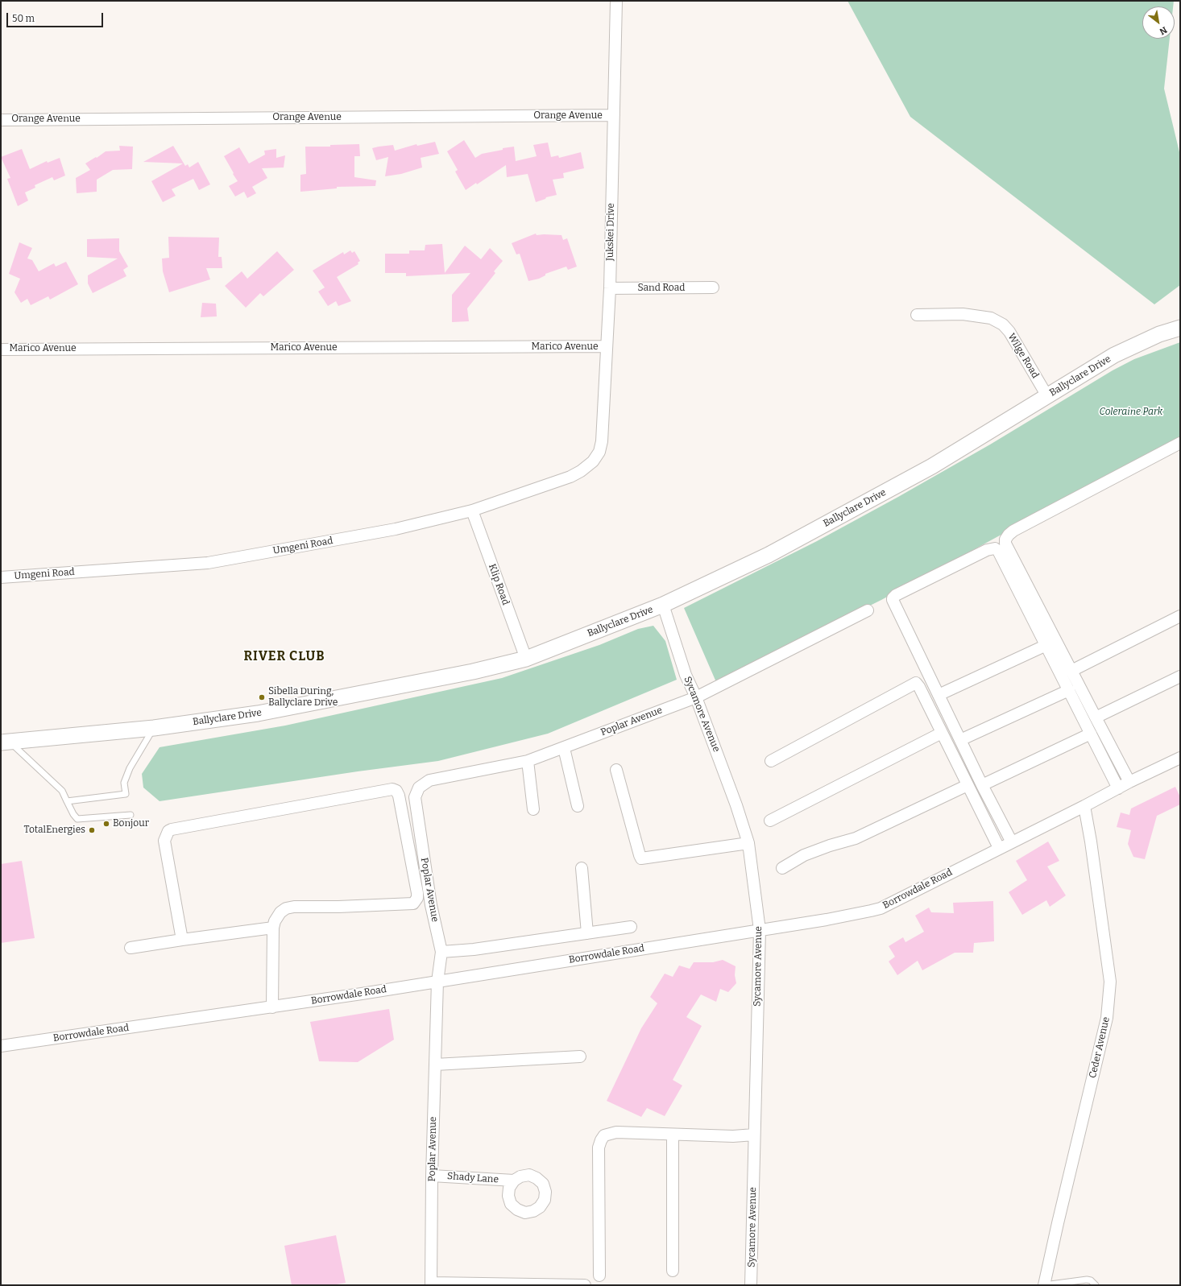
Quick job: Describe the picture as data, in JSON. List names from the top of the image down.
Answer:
{
  "streets": {
    "street": [
      "Orange Avenue",
      "Jukskei Drive",
      "Sand Road",
      "Marico Avenue",
      "Wilge Road",
      "Ballyclare Drive",
      "Umgeni Road",
      "Klip Road",
      "Sycamore Avenue",
      "Poplar Avenue",
      "Borrowdale Road",
      "Ceder Avenue",
      "Shady Lane"
    ]
  },
  "crossings": [
    ["Orange Avenue", "Jukskei Drive"],
    ["Jukskei Drive", "Sand Road"],
    ["Jukskei Drive", "Marico Avenue"],
    ["Jukskei Drive", "Umgeni Road"],
    ["Wilge Road", "Ballyclare Drive"],
    ["Ballyclare Drive", "Klip Road"],
    ["Ballyclare Drive", "Sycamore Avenue"],
    ["Umgeni Road", "Klip Road"],
    ["Sycamore Avenue", "Poplar Avenue"],
    ["Sycamore Avenue", "Borrowdale Road"],
    ["Poplar Avenue", "Borrowdale Road"],
    ["Poplar Avenue", "Shady Lane"],
    ["Borrowdale Road", "Ceder Avenue"]
  ],
  "districts": ["RIVER CLUB"],
  "parks": ["Coleraine Park"],
  "places": ["Sibella During, Ballyclare Drive", "Bonjour", "TotalEnergies"],
  "scale_bar": "50 m",
  "north": "bottom right"
}
